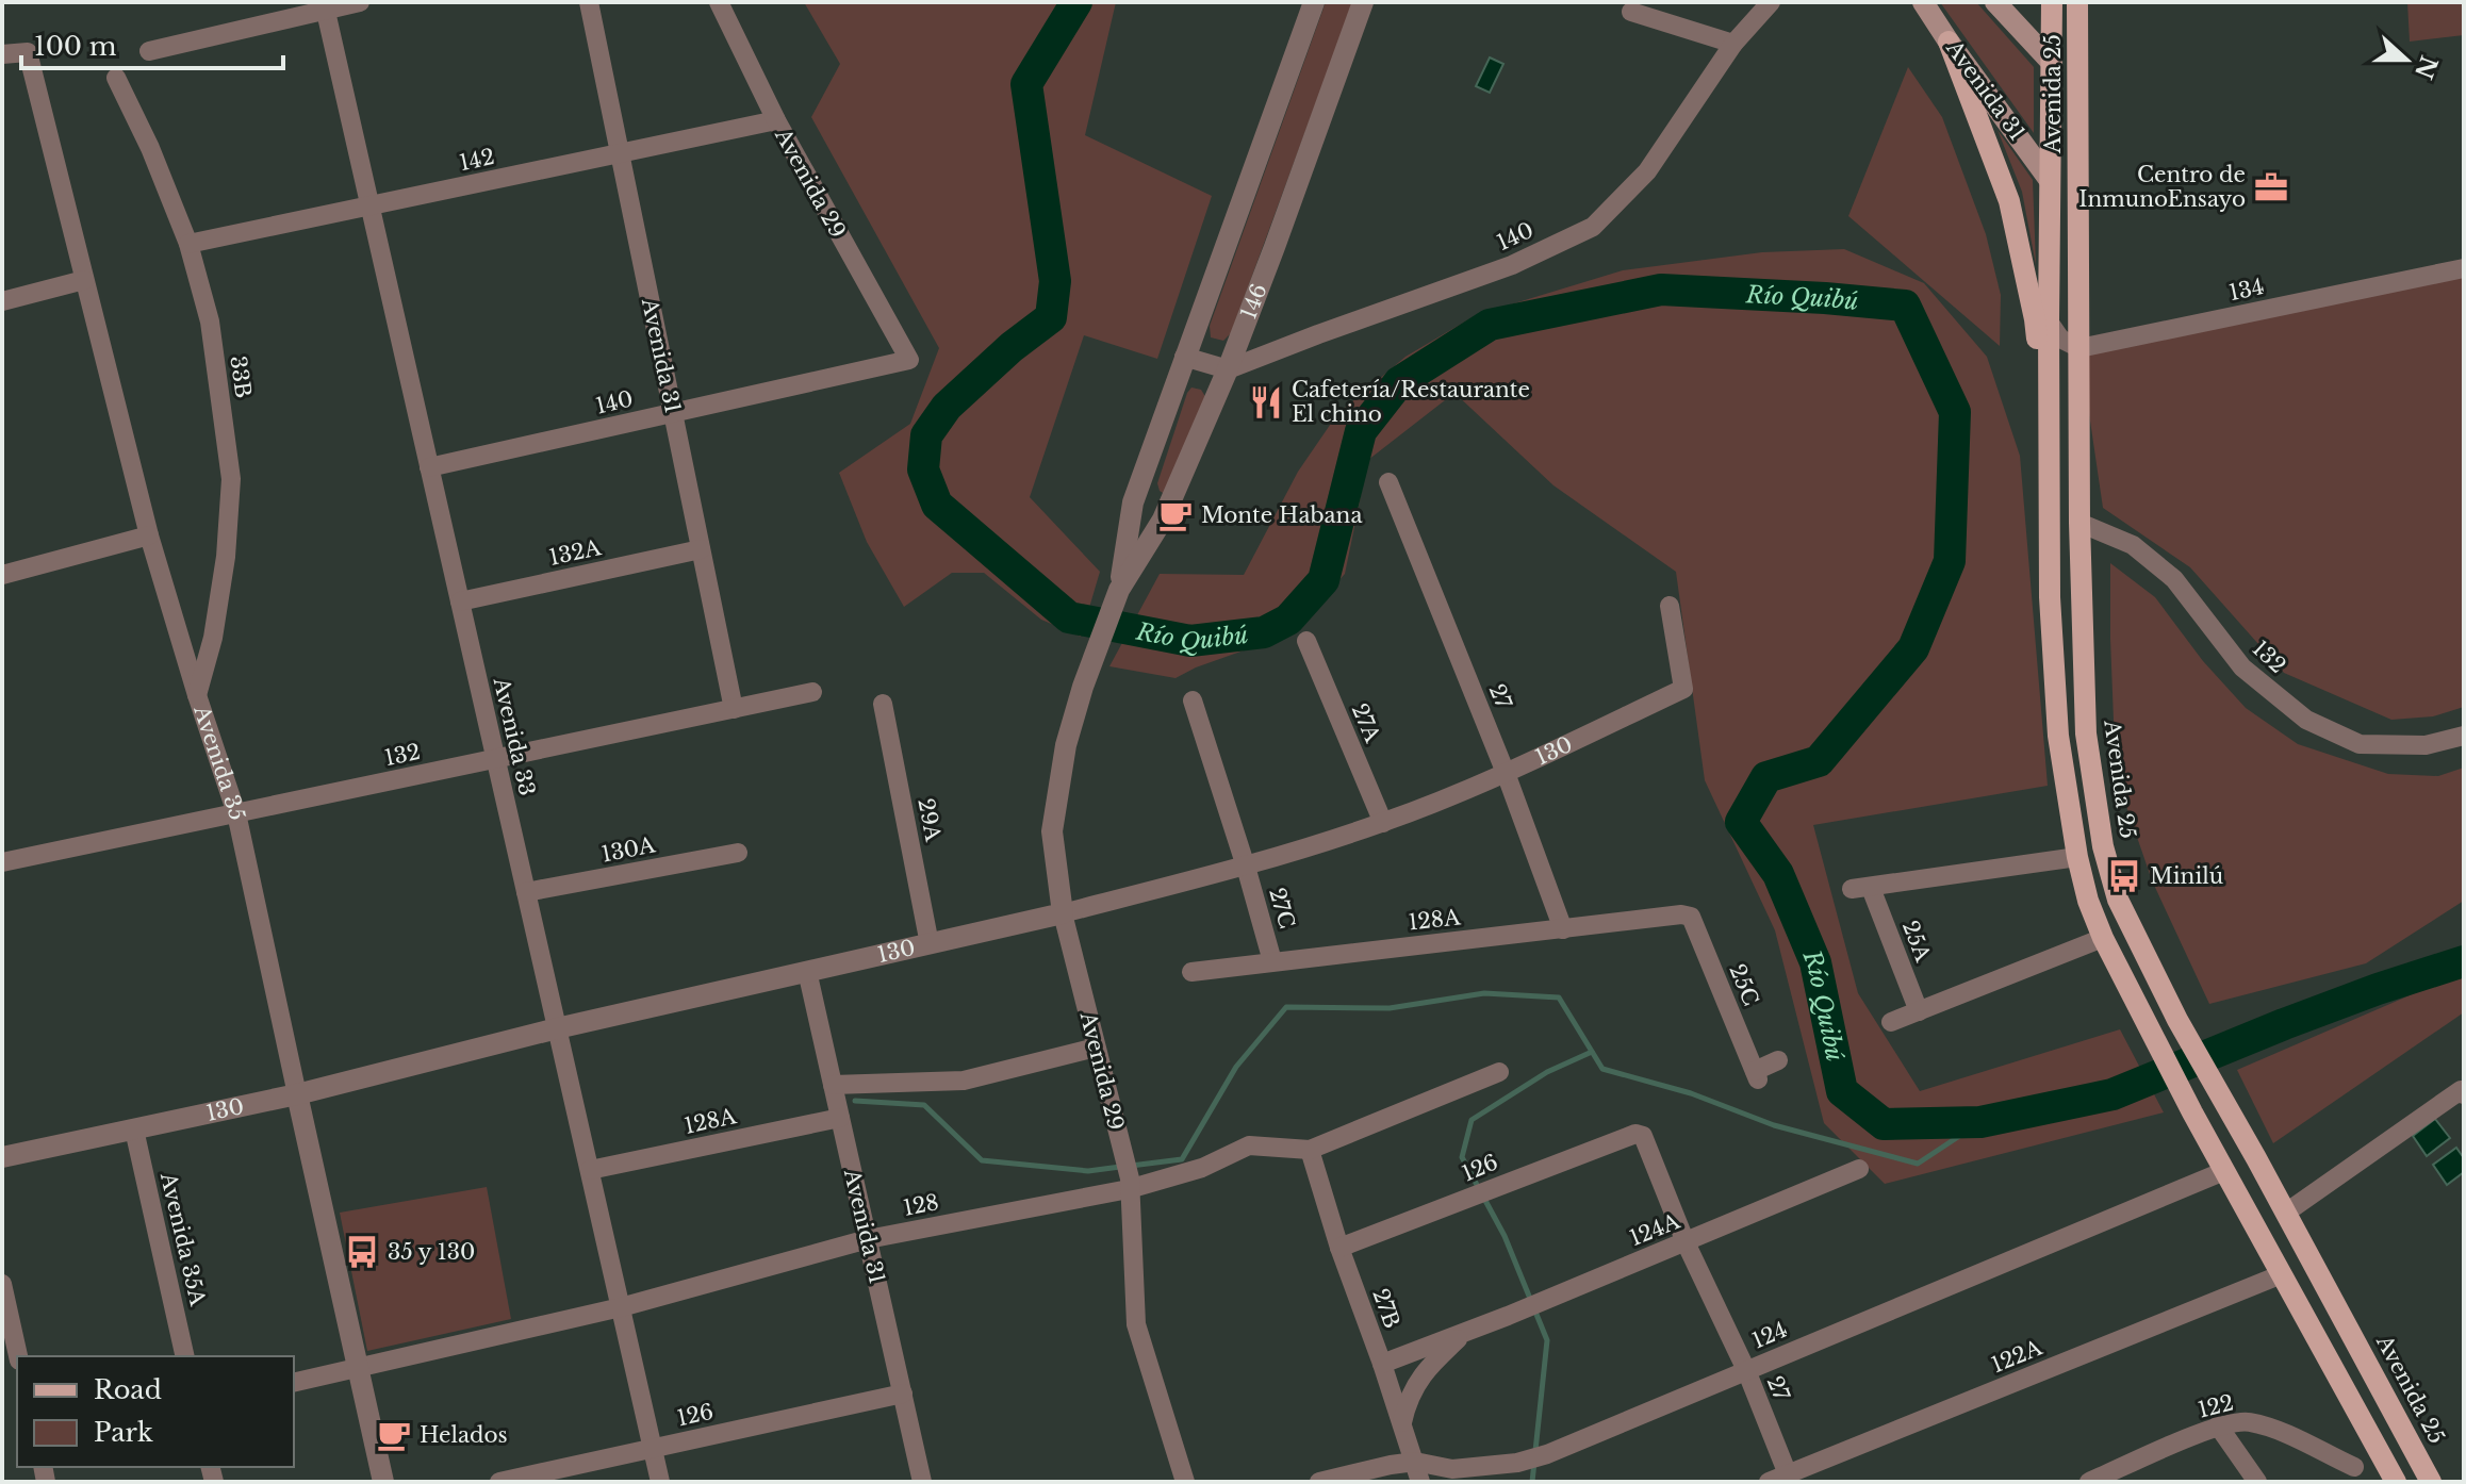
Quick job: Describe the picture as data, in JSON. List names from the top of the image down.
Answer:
{
  "streets": {
    "main road": ["Avenida 31", "Avenida 25"],
    "street": [
      "142",
      "Avenida 29",
      "140",
      "134",
      "146",
      "33B",
      "132A",
      "132",
      "27",
      "27A",
      "Avenida 33",
      "130",
      "Avenida 35",
      "29A",
      "130A",
      "27C",
      "128A",
      "25A",
      "25C",
      "126",
      "128",
      "124A",
      "Avenida 35A",
      "27B",
      "124",
      "122A",
      "122"
    ]
  },
  "crossings": [
    ["Avenida 31", "Avenida 25"],
    ["Avenida 31", "142"],
    ["Avenida 31", "140"],
    ["Avenida 31", "132A"],
    ["Avenida 31", "132"],
    ["Avenida 31", "130"],
    ["Avenida 31", "128A"],
    ["Avenida 31", "126"],
    ["Avenida 31", "128"],
    ["Avenida 25", "134"],
    ["Avenida 25", "132"],
    ["Avenida 25", "25A"],
    ["Avenida 25", "124"],
    ["Avenida 25", "122A"],
    ["142", "Avenida 29"],
    ["142", "33B"],
    ["142", "Avenida 33"],
    ["Avenida 29", "140"],
    ["Avenida 29", "146"],
    ["Avenida 29", "130"],
    ["Avenida 29", "128"],
    ["140", "146"],
    ["140", "Avenida 33"],
    ["33B", "Avenida 35"],
    ["132A", "Avenida 33"],
    ["132", "Avenida 33"],
    ["132", "Avenida 35"],
    ["27", "130"],
    ["27", "128A"],
    ["27", "126"],
    ["27", "124A"],
    ["27", "124"],
    ["27", "122A"],
    ["27A", "130"],
    ["Avenida 33", "130"],
    ["Avenida 33", "130A"],
    ["Avenida 33", "128A"],
    ["Avenida 33", "126"],
    ["Avenida 33", "128"],
    ["130", "Avenida 35"],
    ["130", "29A"],
    ["130", "27C"],
    ["130", "Avenida 35A"],
    ["Avenida 35", "128"],
    ["27C", "128A"],
    ["128A", "25C"],
    ["126", "27B"],
    ["128", "27B"],
    ["124A", "27B"],
    ["27B", "124"]
  ],
  "water": ["Río Quibú"],
  "places": {
    "office": ["Centro de InmunoEnsayo"],
    "restaurant": ["Cafetería/Restaurante El chino"],
    "cafe": ["Monte Habana", "Helados"],
    "bus stop": ["Minilú", "35 y 130"]
  },
  "legend": ["Road", "Park"],
  "scale_bar": "100 m",
  "north": "right"
}
